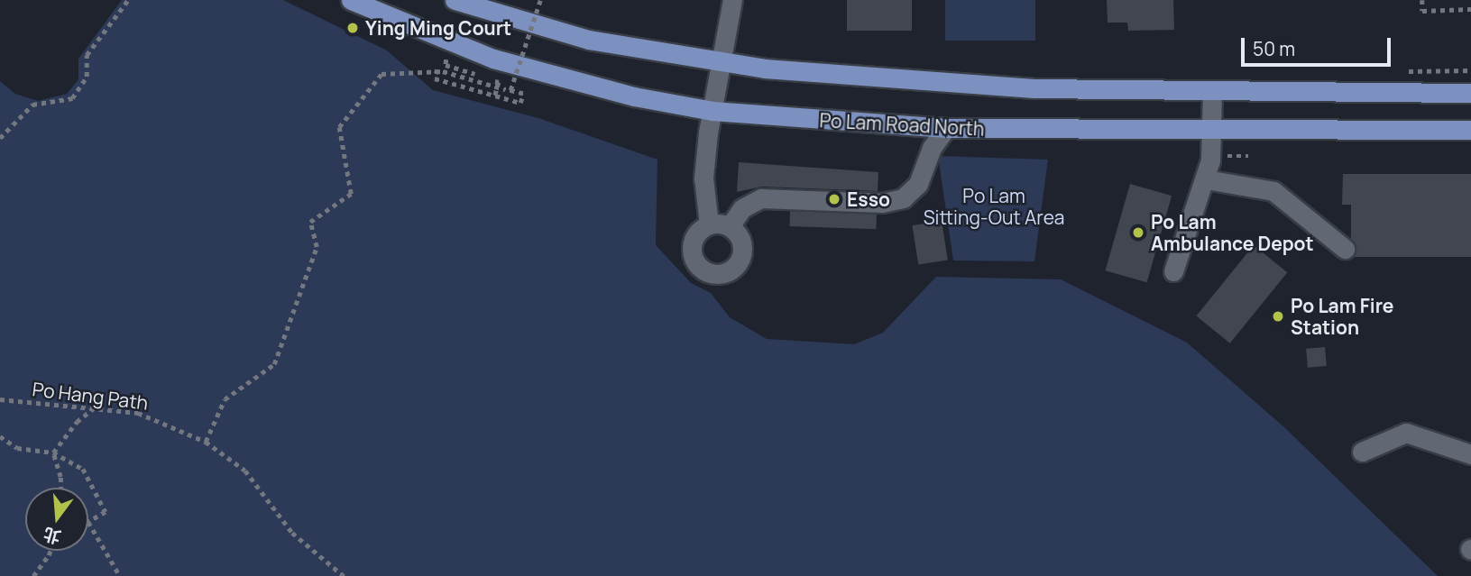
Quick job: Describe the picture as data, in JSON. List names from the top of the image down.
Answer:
{
  "streets": {
    "main road": ["Po Lam Road North"],
    "path": ["Po Hang Path"]
  },
  "parks": ["Po Lam Sitting-Out Area"],
  "places": [
    "Ying Ming Court",
    "Esso",
    "Po Lam Ambulance Depot",
    "Po Lam Fire Station"
  ],
  "scale_bar": "50 m",
  "north": "bottom"
}
